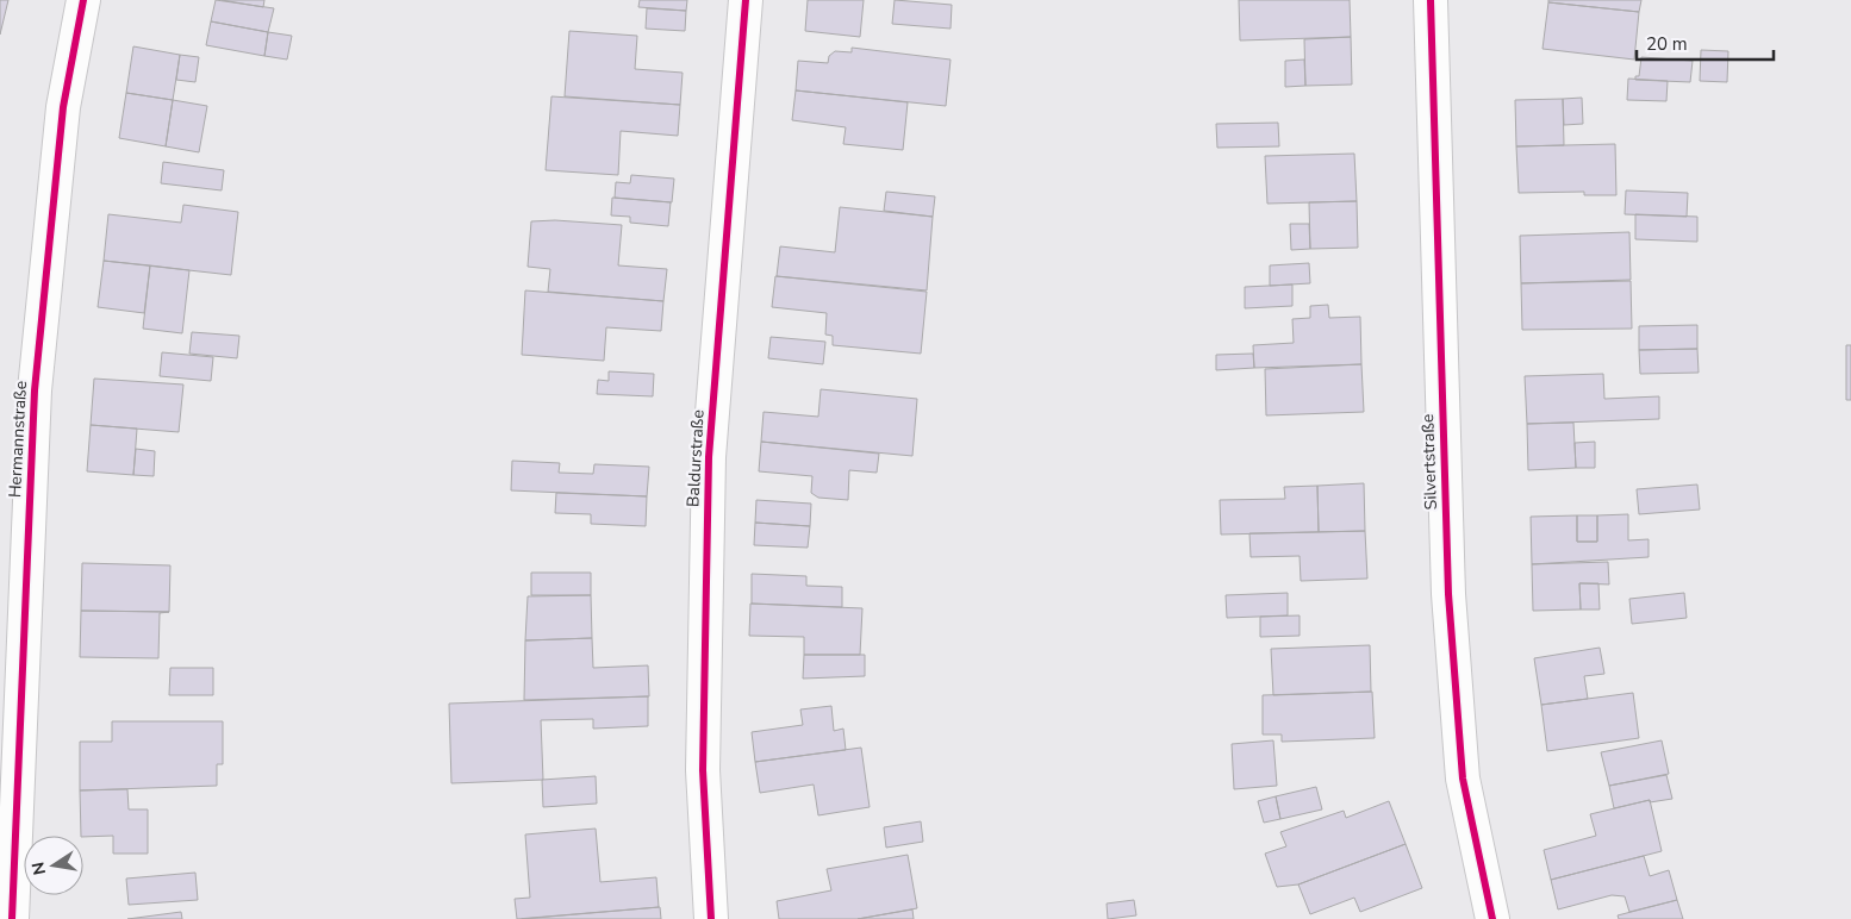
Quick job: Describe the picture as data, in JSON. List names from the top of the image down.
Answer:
{
  "streets": {
    "street": ["Hermannstraße", "Baldurstraße", "Silvertstraße"]
  },
  "scale_bar": "20 m",
  "north": "left"
}
